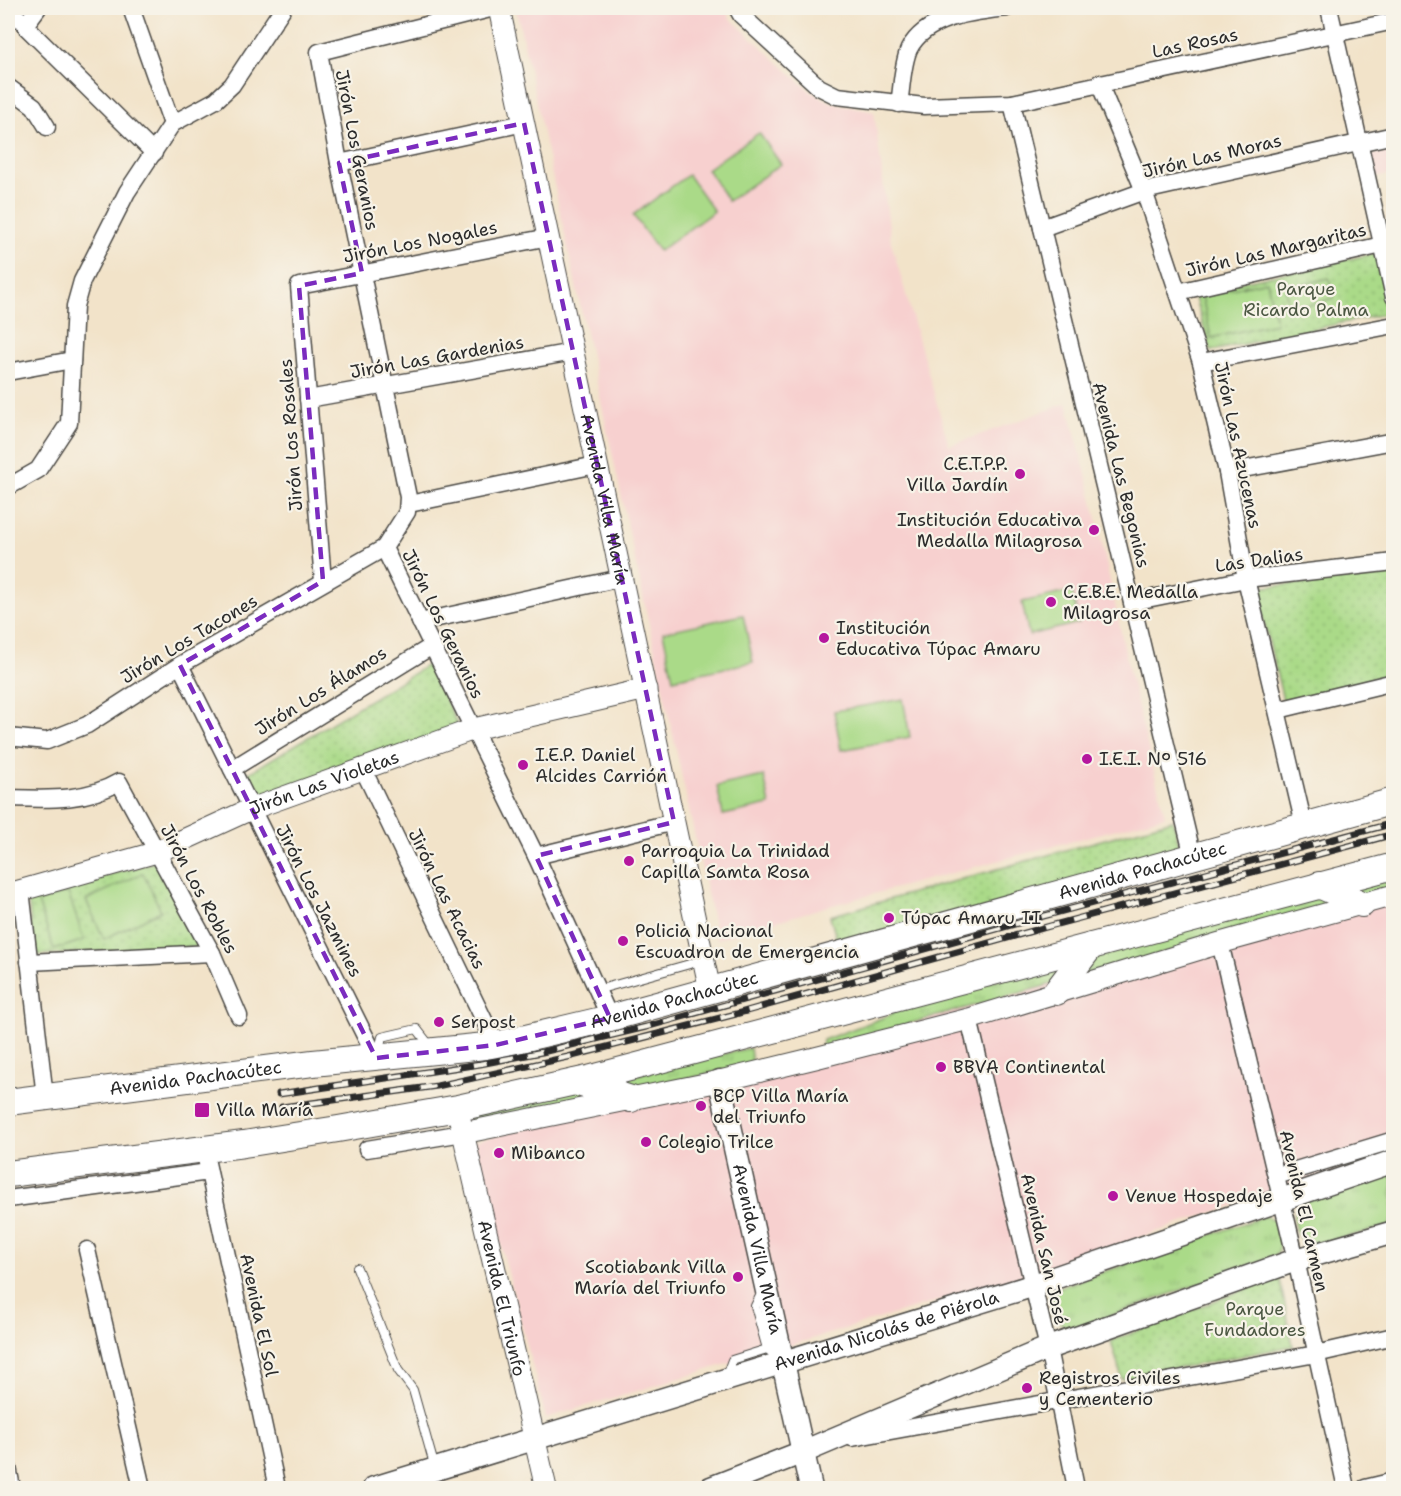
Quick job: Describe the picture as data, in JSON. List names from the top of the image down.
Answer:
{
  "streets": {
    "main road": ["Avenida Villa María", "Avenida Pachacútec", "Avenida Nicolás de Piérola"],
    "street": [
      "Las Rosas",
      "Jirón Los Geranios",
      "Jirón Las Moras",
      "Jirón Los Nogales",
      "Jirón Las Margaritas",
      "Jirón Las Gardenias",
      "Jirón Los Rosales",
      "Jirón Las Azucenas",
      "Avenida Las Begonias",
      "Las Dalias",
      "Jirón Los Tacones",
      "Jirón Los Álamos",
      "Jirón Las Violetas",
      "Jirón Los Robles",
      "Jirón Las Acacias",
      "Jirón Los Jazmines",
      "Avenida El Carmen",
      "Avenida San José",
      "Avenida El Triunfo",
      "Avenida El Sol"
    ]
  },
  "crossings": [
    ["Las Rosas", "Jirón Las Azucenas"],
    ["Las Rosas", "Avenida Las Begonias"],
    ["Jirón Los Geranios", "Jirón Los Nogales"],
    ["Jirón Los Geranios", "Jirón Las Gardenias"],
    ["Jirón Los Geranios", "Jirón Los Tacones"],
    ["Jirón Los Geranios", "Jirón Los Álamos"],
    ["Jirón Los Geranios", "Jirón Las Violetas"],
    ["Jirón Los Geranios", "Avenida Pachacútec"],
    ["Jirón Las Moras", "Jirón Las Azucenas"],
    ["Jirón Las Moras", "Avenida Las Begonias"],
    ["Jirón Los Nogales", "Jirón Los Rosales"],
    ["Jirón Los Nogales", "Avenida Villa María"],
    ["Jirón Las Margaritas", "Jirón Las Azucenas"],
    ["Jirón Las Gardenias", "Jirón Los Rosales"],
    ["Jirón Las Gardenias", "Avenida Villa María"],
    ["Jirón Los Rosales", "Jirón Los Tacones"],
    ["Jirón Las Azucenas", "Las Dalias"],
    ["Jirón Las Azucenas", "Avenida Pachacútec"],
    ["Avenida Las Begonias", "Las Dalias"],
    ["Avenida Las Begonias", "Avenida Pachacútec"],
    ["Avenida Villa María", "Jirón Las Violetas"],
    ["Avenida Villa María", "Avenida Pachacútec"],
    ["Avenida Villa María", "Avenida Nicolás de Piérola"],
    ["Jirón Los Tacones", "Jirón Los Jazmines"],
    ["Jirón Los Álamos", "Jirón Los Jazmines"],
    ["Jirón Las Violetas", "Jirón Los Robles"],
    ["Jirón Las Violetas", "Jirón Las Acacias"],
    ["Jirón Las Violetas", "Jirón Los Jazmines"],
    ["Avenida Pachacútec", "Jirón Las Acacias"],
    ["Avenida Pachacútec", "Jirón Los Jazmines"],
    ["Avenida El Carmen", "Avenida Nicolás de Piérola"],
    ["Avenida San José", "Avenida Nicolás de Piérola"],
    ["Avenida El Triunfo", "Avenida Nicolás de Piérola"]
  ],
  "parks": ["Parque Ricardo Palma", "Parque Fundadores"],
  "places": {
    "other": [
      "C.E.T.P.P. Villa Jardín",
      "Institución Educativa Medalla Milagrosa",
      "C.E.B.E. Medalla Milagrosa",
      "Institución Educativa Túpac Amaru",
      "I.E.I. N° 516",
      "I.E.P. Daniel Alcides Carrión",
      "Parroquia La Trinidad Capilla Samta Rosa",
      "Túpac Amaru II",
      "Policia Nacional Escuadron de Emergencia",
      "Serpost",
      "BBVA Continental",
      "BCP Villa María del Triunfo",
      "Colegio Trilce",
      "Mibanco",
      "Venue Hospedaje",
      "Scotiabank Villa María del Triunfo",
      "Registros Civiles y Cementerio"
    ],
    "transit": ["Villa María"]
  }
}
